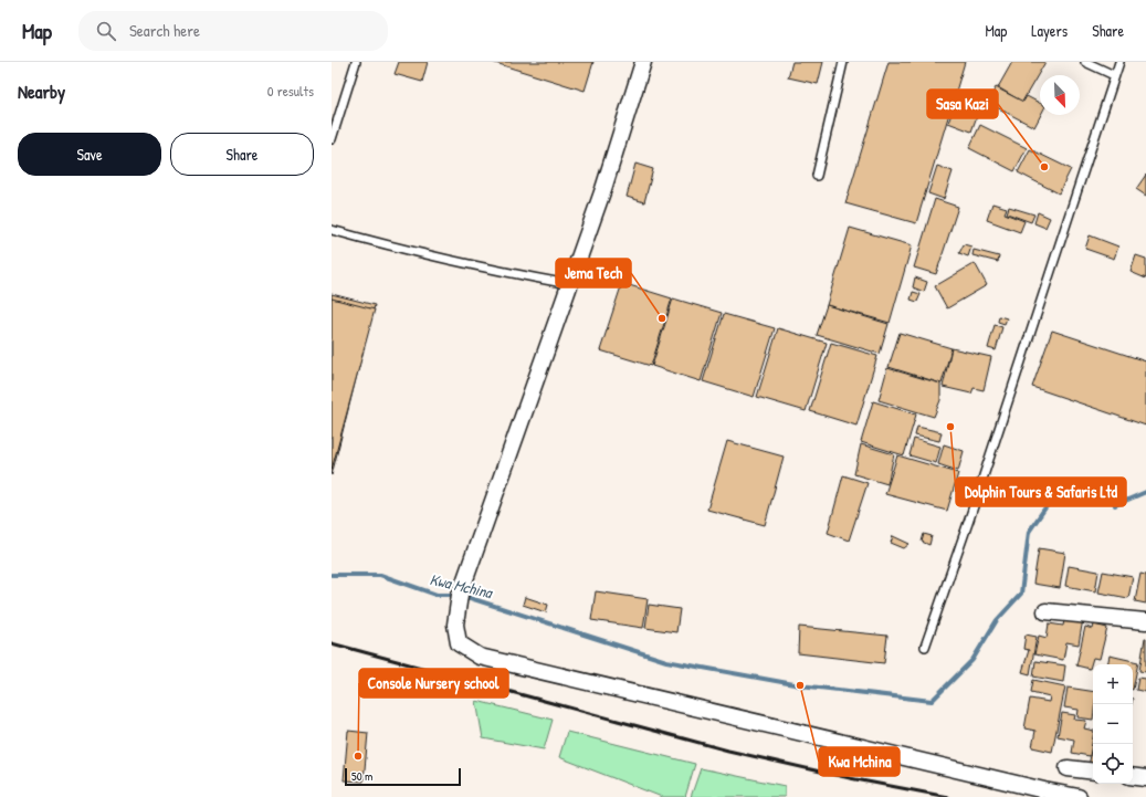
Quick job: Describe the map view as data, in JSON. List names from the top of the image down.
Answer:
{
  "water": ["Kwa Mchina"],
  "places": [
    "Sasa Kazi",
    "Jema Tech",
    "Dolphin Tours & Safaris Ltd",
    "Kwa Mchina",
    "Console Nursery school"
  ],
  "scale_bar": "50 m",
  "north": "bottom right",
  "page": {
    "header": "Map",
    "search": "Search here",
    "nav": ["Map", "Layers", "Share"],
    "heading": ["Nearby", "0 results"],
    "buttons": ["Save", "Share"],
    "map_buttons": ["+", "−"],
    "scale": "50 m"
  }
}
